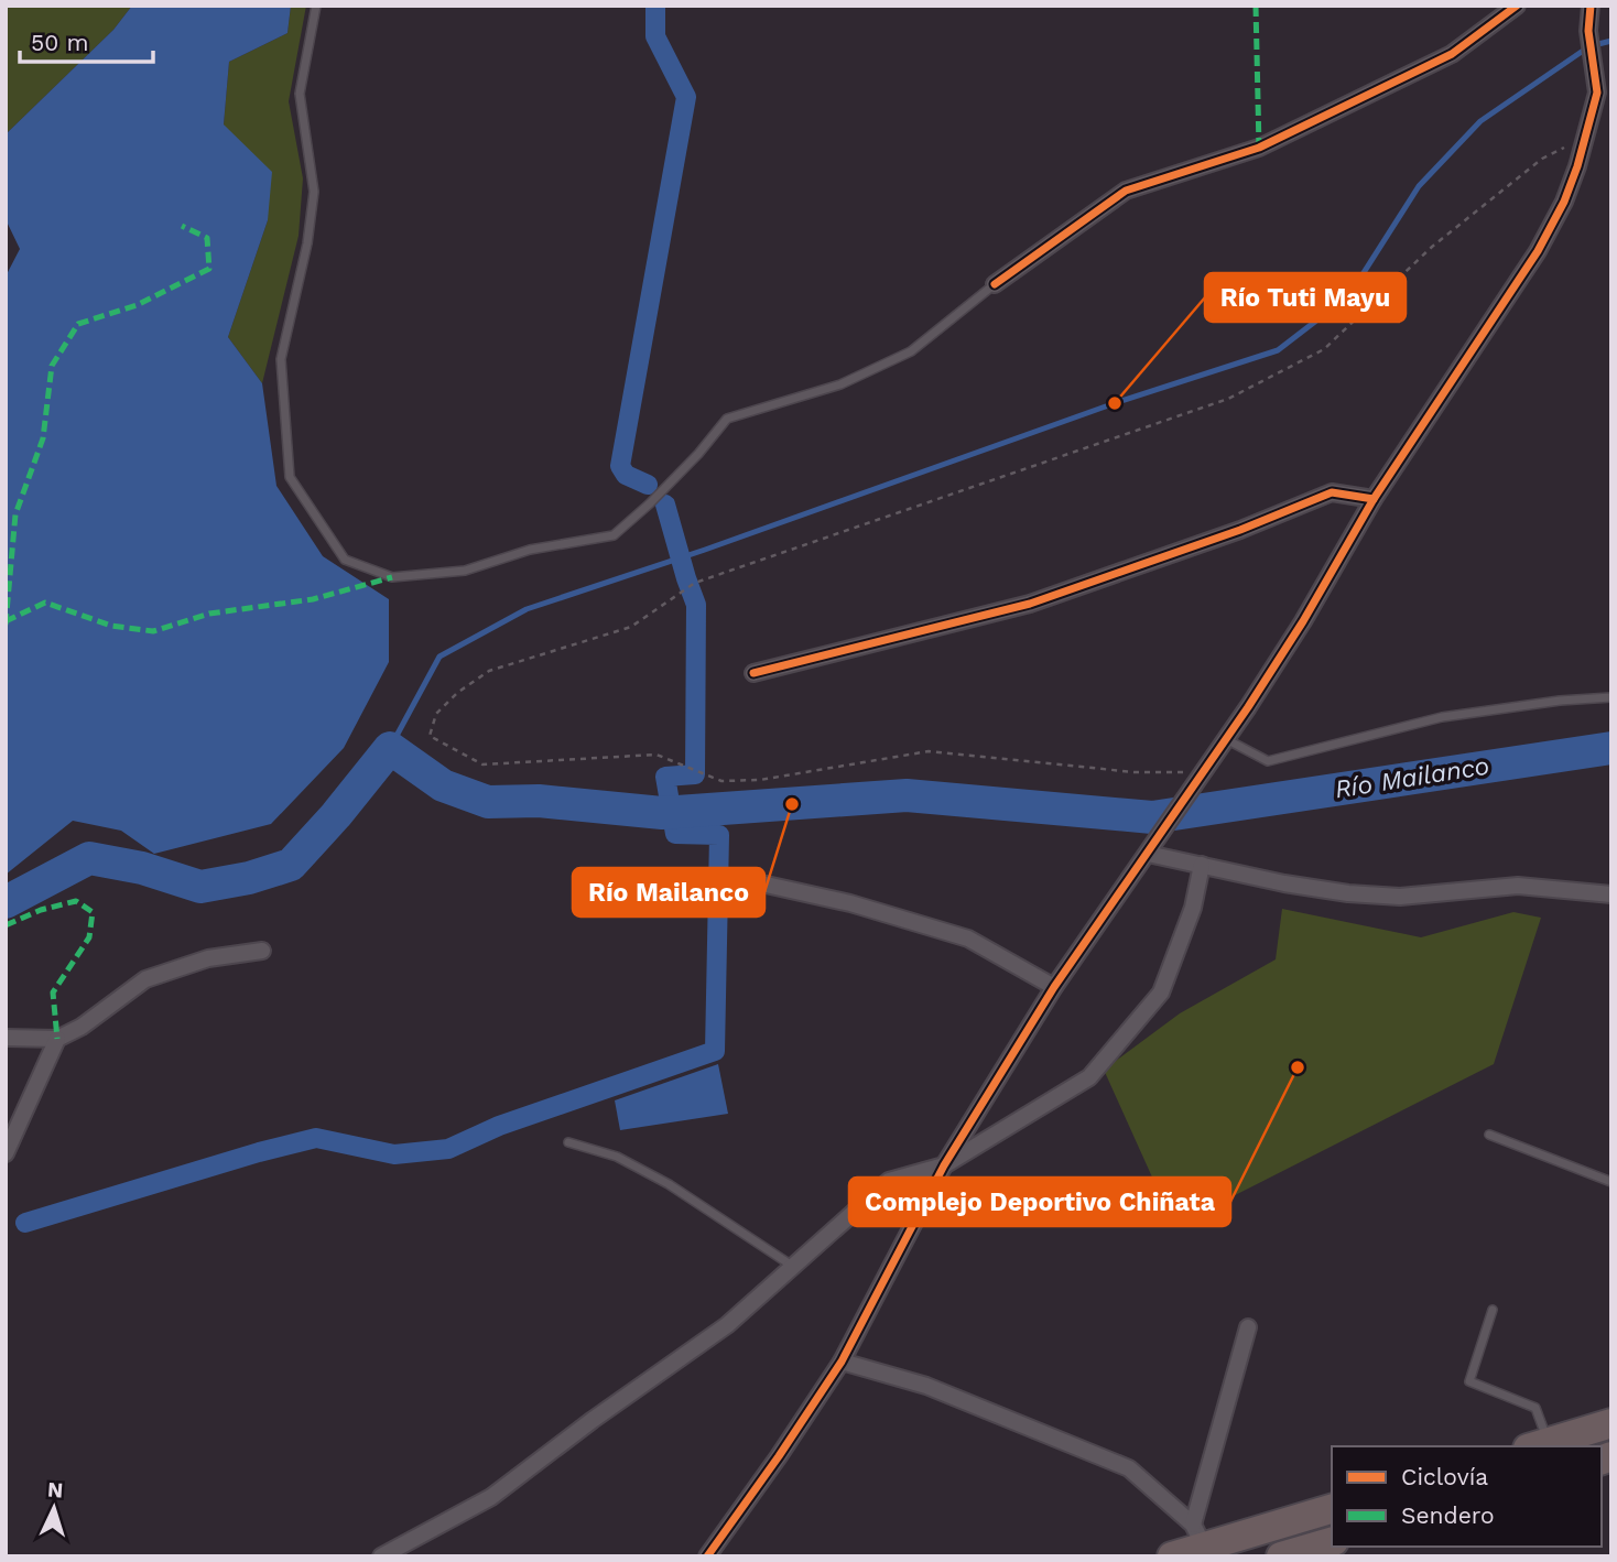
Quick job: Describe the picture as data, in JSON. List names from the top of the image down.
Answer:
{
  "water": ["Río Mailanco"],
  "places": ["Río Tuti Mayu", "Río Mailanco", "Complejo Deportivo Chiñata"],
  "legend": ["Ciclovía", "Sendero"],
  "scale_bar": "50 m",
  "north": "top"
}
